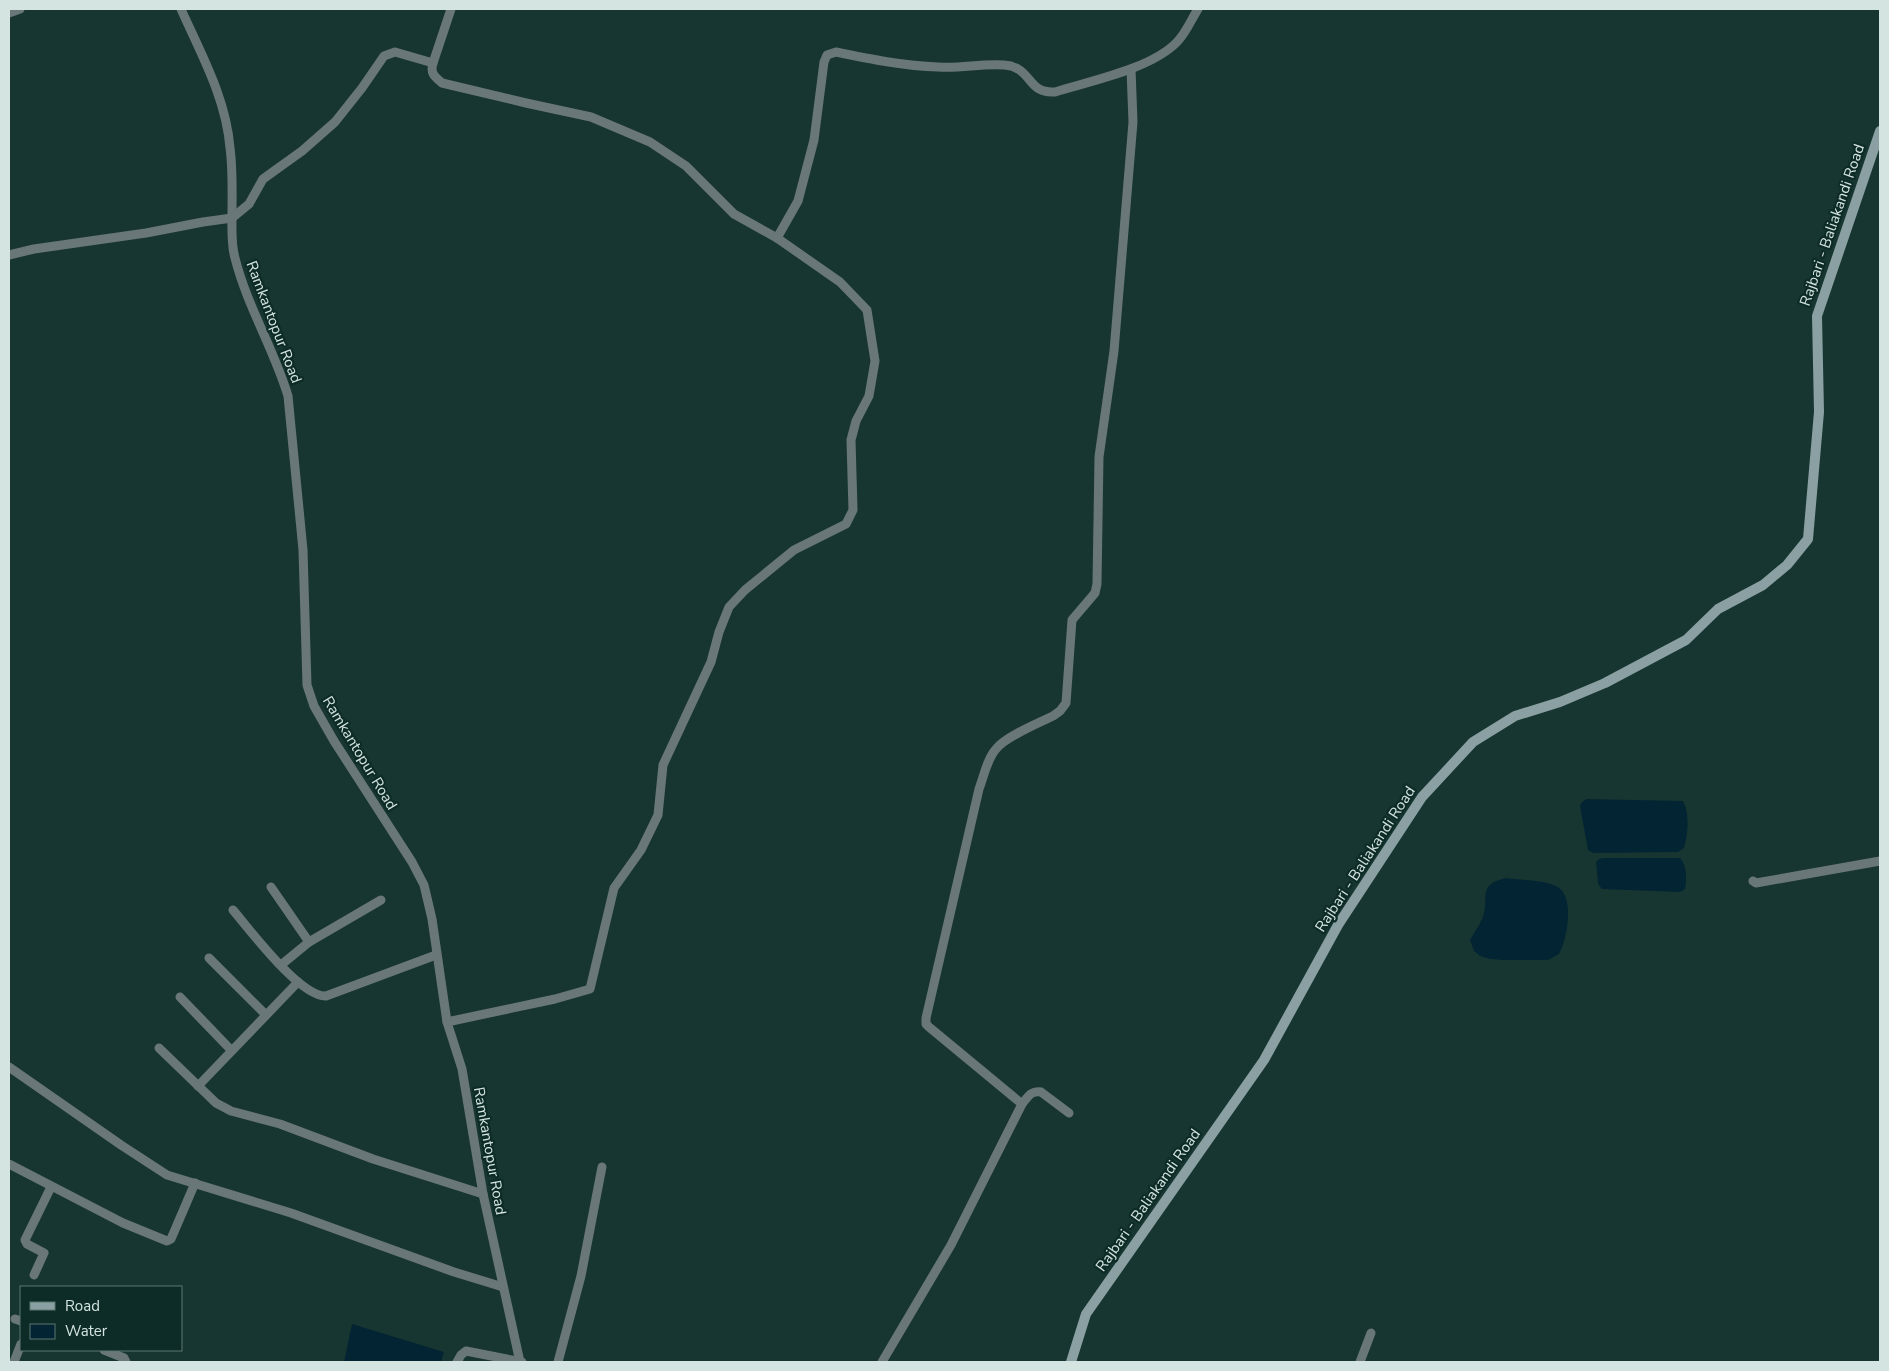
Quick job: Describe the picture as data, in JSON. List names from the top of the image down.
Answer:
{
  "streets": {
    "main road": ["Rajbari - Baliakandi Road"],
    "street": ["Ramkantopur Road"]
  },
  "legend": ["Road", "Water"]
}
